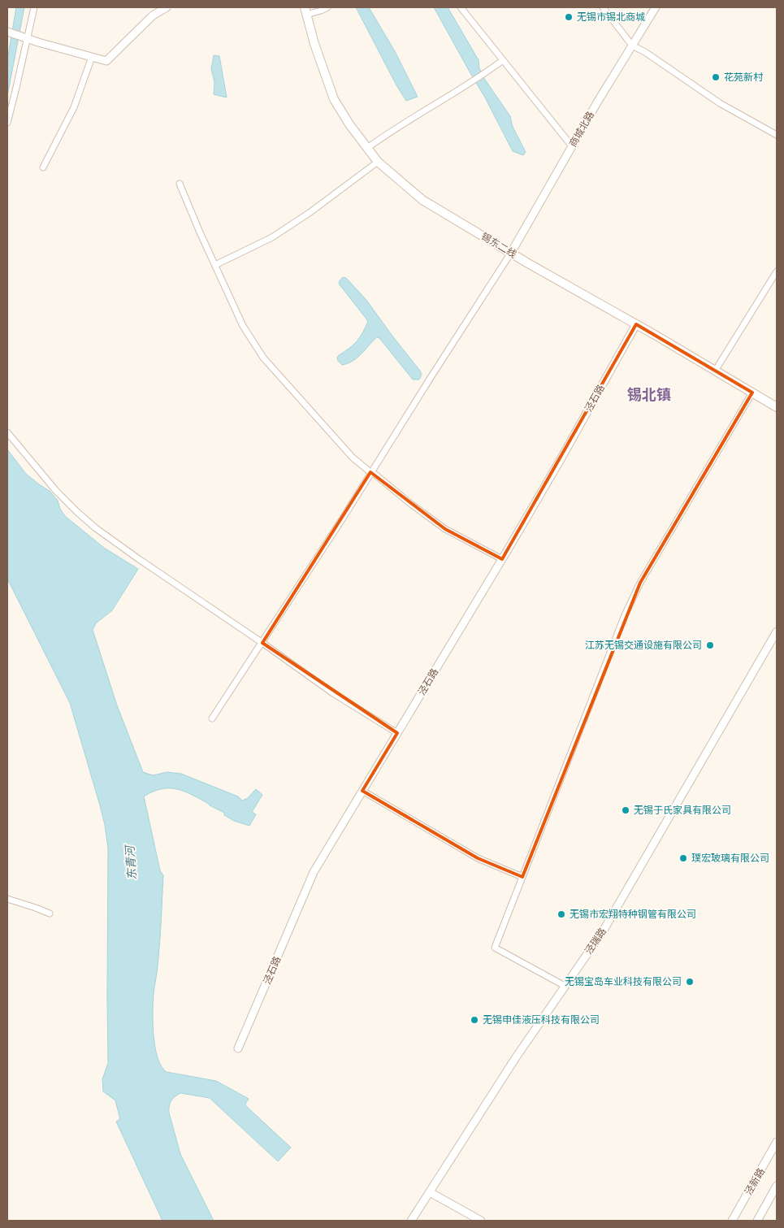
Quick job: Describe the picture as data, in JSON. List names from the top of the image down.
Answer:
{
  "streets": {
    "main road": ["锡东二线"],
    "street": [
      "商城北路",
      "泾石路",
      "泾瑞路",
      "泾新路"
    ]
  },
  "crossings": [
    ["商城北路", "锡东二线"],
    ["锡东二线", "泾石路"]
  ],
  "districts": ["锡北镇"],
  "water": ["东青河"],
  "places": [
    "无锡市锡北商城",
    "花苑新村",
    "江苏无锡交通设施有限公司",
    "无锡于氏家具有限公司",
    "璞宏玻璃有限公司",
    "无锡市宏翔特种钢管有限公司",
    "无锡宝岛车业科技有限公司",
    "无锡申佳液压科技有限公司"
  ]
}
